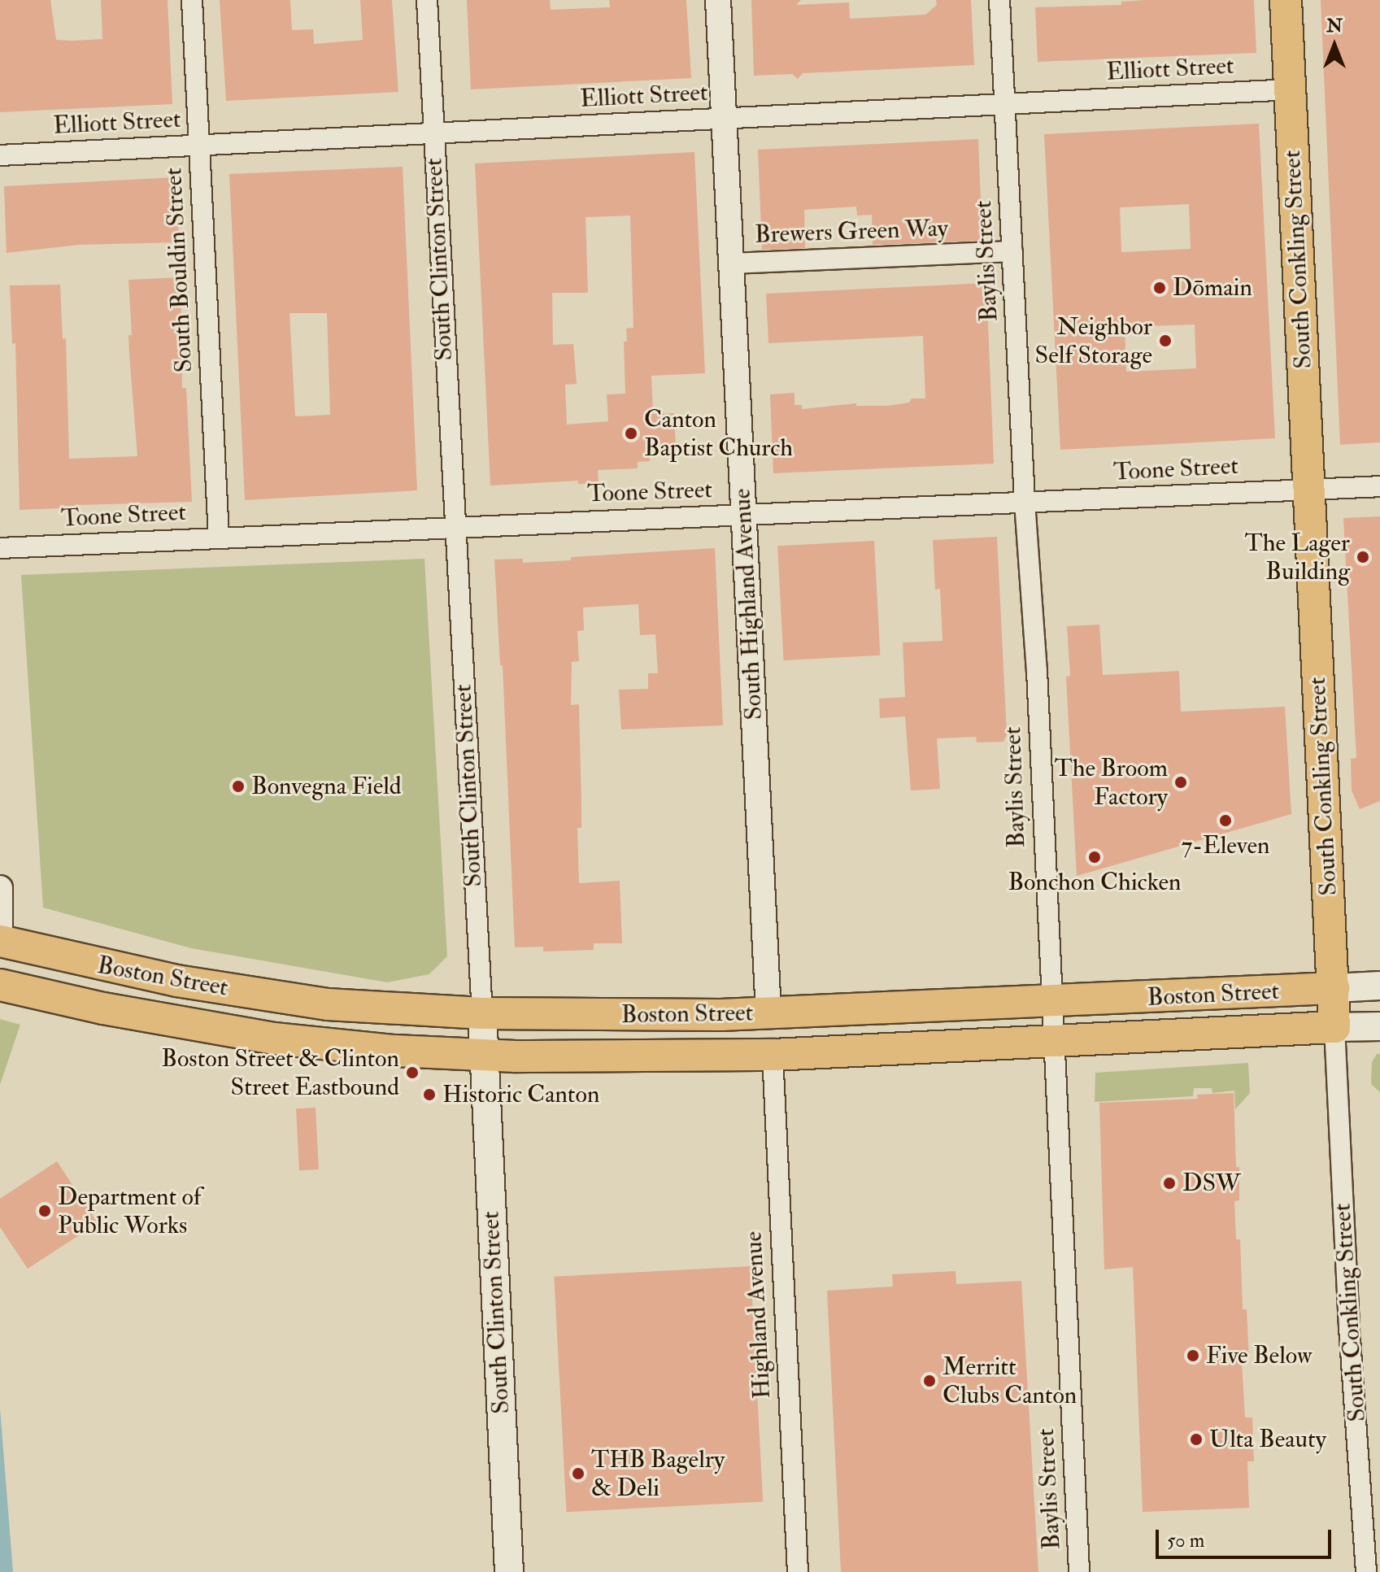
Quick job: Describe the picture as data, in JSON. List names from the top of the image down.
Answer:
{
  "streets": {
    "main road": ["South Clinton Street", "South Conkling Street", "Boston Street"],
    "street": [
      "Elliott Street",
      "Brewers Green Way",
      "Baylis Street",
      "South Bouldin Street",
      "Toone Street",
      "South Highland Avenue",
      "Highland Avenue"
    ]
  },
  "crossings": [
    ["Elliott Street", "South Clinton Street"],
    ["Elliott Street", "South Conkling Street"],
    ["Elliott Street", "Baylis Street"],
    ["Elliott Street", "South Bouldin Street"],
    ["Elliott Street", "South Highland Avenue"],
    ["Brewers Green Way", "Baylis Street"],
    ["Brewers Green Way", "South Highland Avenue"],
    ["South Clinton Street", "Toone Street"],
    ["South Clinton Street", "Boston Street"],
    ["South Conkling Street", "Toone Street"],
    ["South Conkling Street", "Boston Street"],
    ["Baylis Street", "Toone Street"],
    ["Baylis Street", "Boston Street"],
    ["South Bouldin Street", "Toone Street"],
    ["Toone Street", "South Highland Avenue"],
    ["South Highland Avenue", "Boston Street"],
    ["Boston Street", "Highland Avenue"]
  ],
  "places": [
    "Dōmain",
    "Neighbor Self Storage",
    "Canton Baptist Church",
    "The Lager Building",
    "The Broom Factory",
    "Bonvegna Field",
    "7-Eleven",
    "Bonchon Chicken",
    "Boston Street & Clinton Street Eastbound",
    "Historic Canton",
    "DSW",
    "Department of Public Works",
    "Five Below",
    "Merritt Clubs Canton",
    "Ulta Beauty",
    "THB Bagelry & Deli"
  ],
  "scale_bar": "50 m",
  "north": "top"
}
